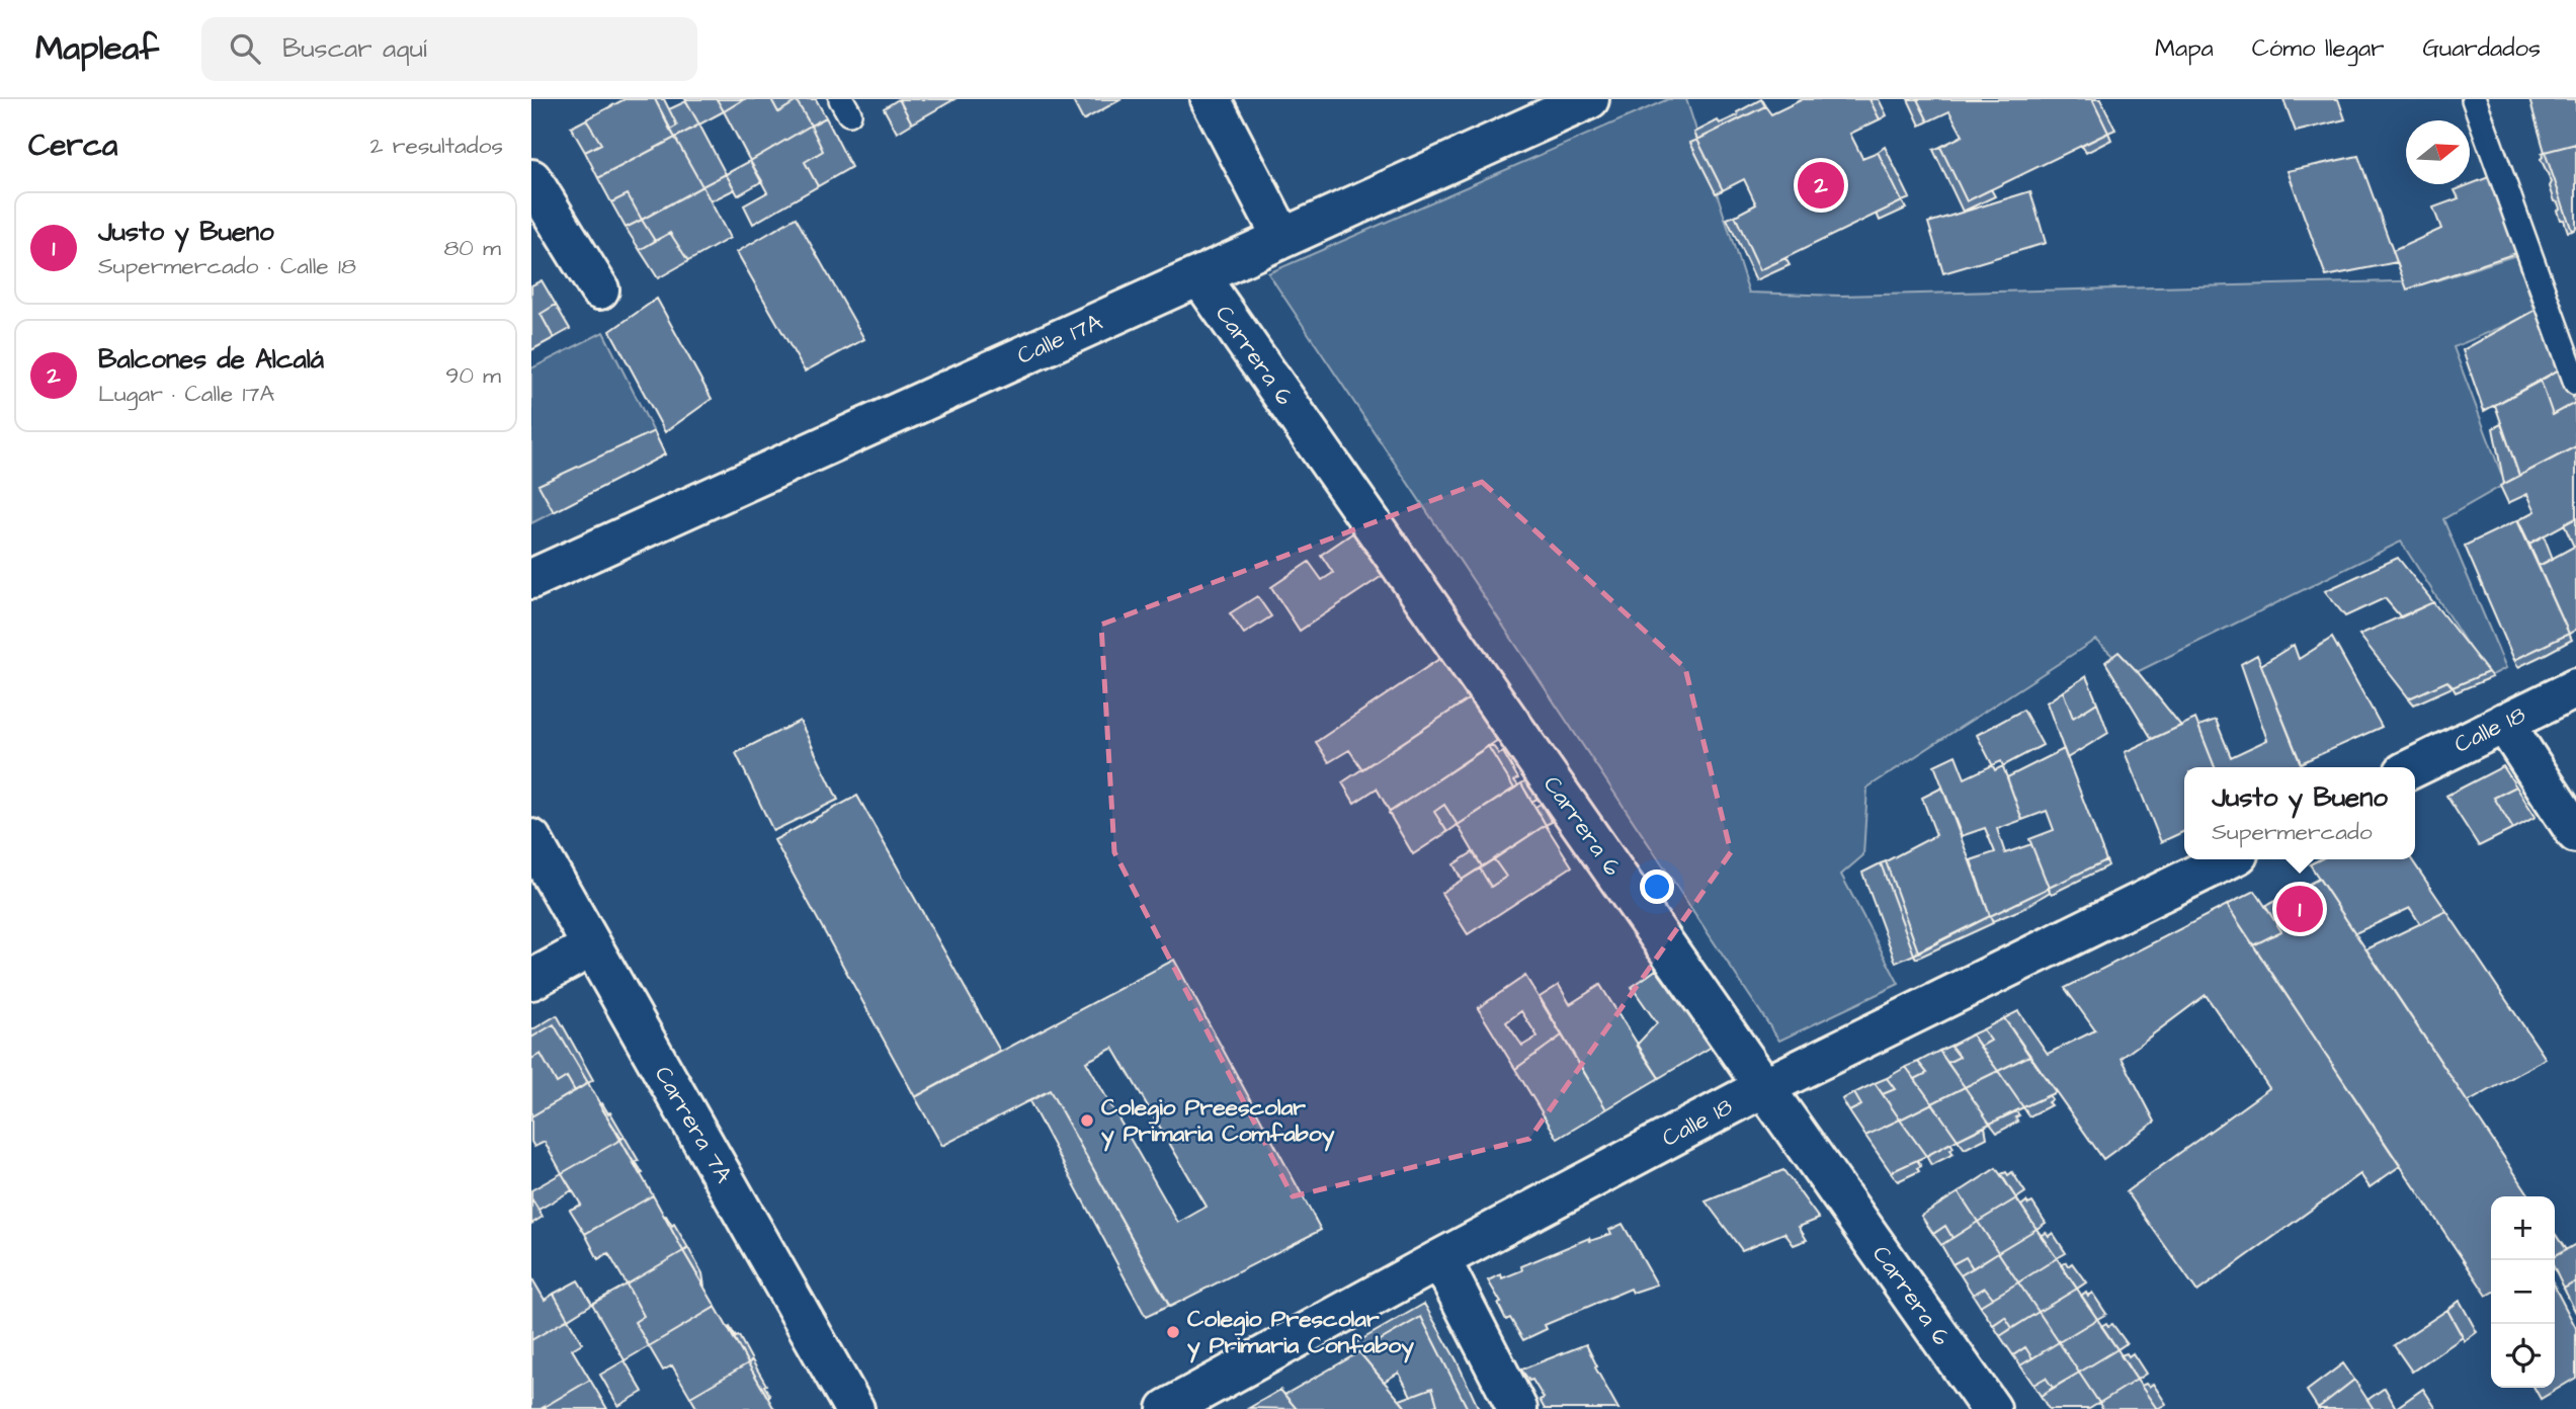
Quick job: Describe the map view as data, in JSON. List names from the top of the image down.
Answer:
{
  "streets": {
    "street": [
      "Calle 17A",
      "Carrera 6",
      "Calle 18",
      "Carrera 7A"
    ]
  },
  "crossings": [
    ["Calle 17A", "Carrera 6"],
    ["Carrera 6", "Calle 18"]
  ],
  "places": ["Colegio Preescolar y Primaria Comfaboy", "Colegio Prescolar y Primaria Confaboy"],
  "north": "right",
  "page": {
    "header": "Mapleaf",
    "search": "Buscar aquí",
    "nav": ["Mapa", "Cómo llegar", "Guardados"],
    "heading": ["Cerca", "2 resultados"],
    "pins": ["2", "1"],
    "list": [
      {
        "mark": "1",
        "name": "Justo y Bueno",
        "note": "Supermercado · Calle 18",
        "value": "80 m"
      },
      {
        "mark": "2",
        "name": "Balcones de Alcalá",
        "note": "Lugar · Calle 17A",
        "value": "90 m"
      }
    ],
    "popup": ["Justo y Bueno", "Supermercado"],
    "map_buttons": ["+", "−"]
  }
}
